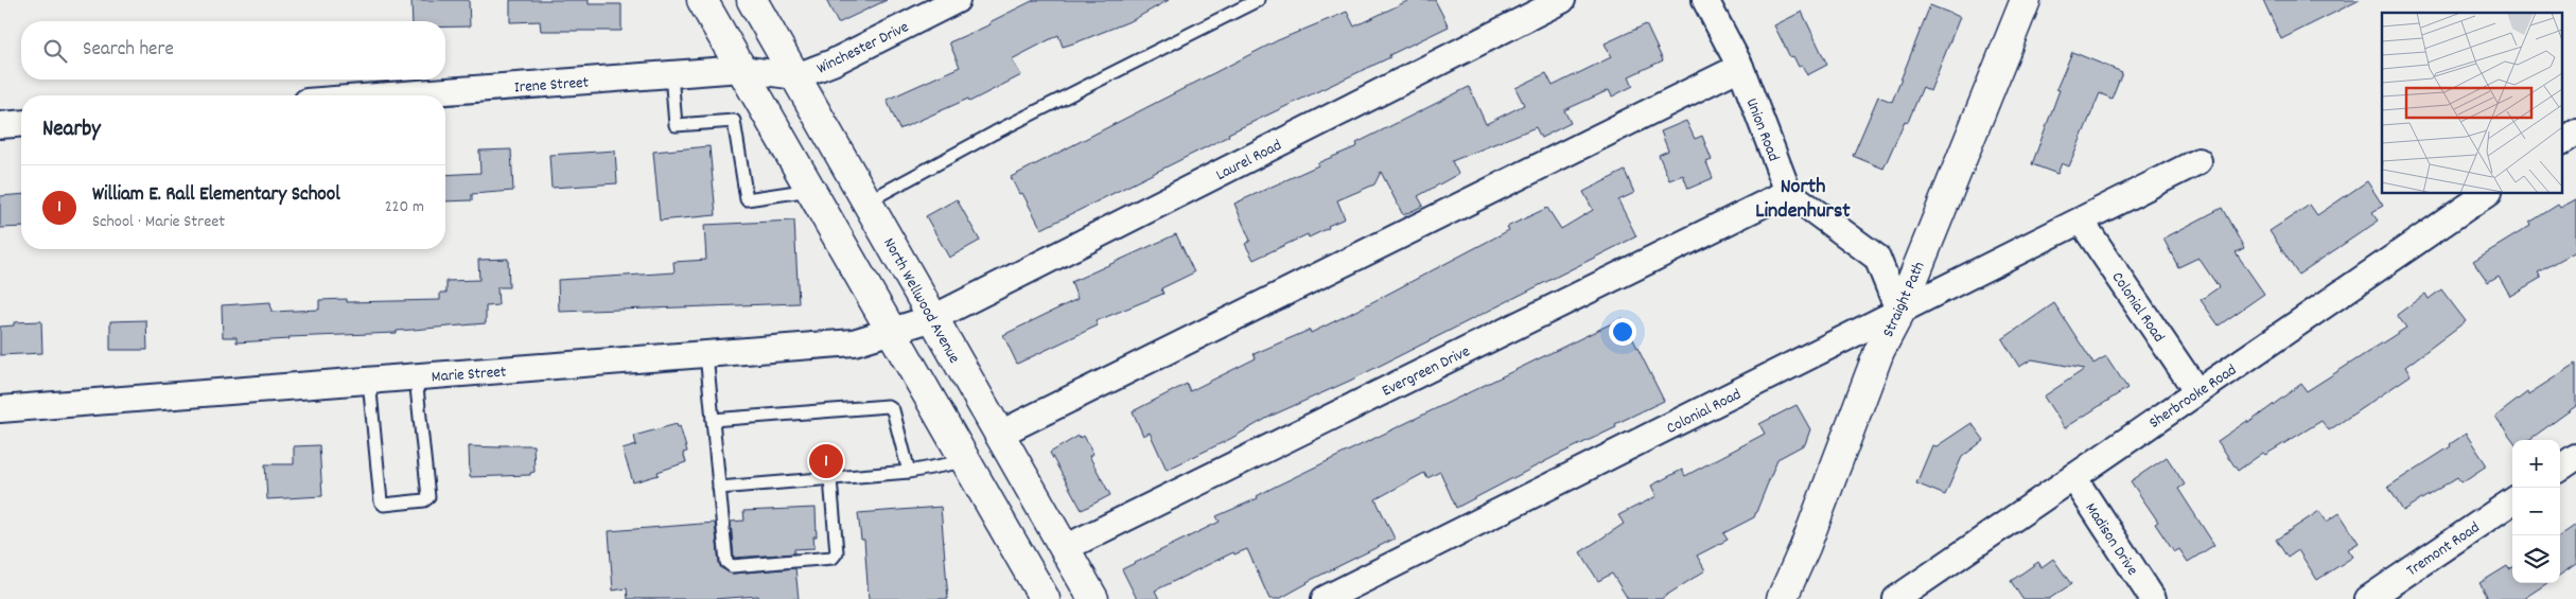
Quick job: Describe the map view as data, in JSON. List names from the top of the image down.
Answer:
{
  "streets": {
    "main road": ["Straight Path", "North Wellwood Avenue"],
    "street": [
      "Winchester Drive",
      "Irene Street",
      "Union Road",
      "Laurel Road",
      "Colonial Road",
      "Evergreen Drive",
      "Marie Street",
      "Sherbrooke Road",
      "Madison Drive",
      "Tremont Road"
    ]
  },
  "crossings": [
    ["Winchester Drive", "Irene Street"],
    ["Winchester Drive", "North Wellwood Avenue"],
    ["Irene Street", "North Wellwood Avenue"],
    ["Union Road", "Evergreen Drive"],
    ["Laurel Road", "North Wellwood Avenue"],
    ["Laurel Road", "Marie Street"],
    ["Straight Path", "Colonial Road"],
    ["North Wellwood Avenue", "Evergreen Drive"],
    ["North Wellwood Avenue", "Marie Street"],
    ["Colonial Road", "Sherbrooke Road"],
    ["Sherbrooke Road", "Madison Drive"]
  ],
  "districts": ["North Lindenhurst"],
  "page": {
    "search": "Search here",
    "heading": "Nearby",
    "list": [
      {
        "mark": "1",
        "name": "William E. Rall Elementary School",
        "note": "School · Marie Street",
        "value": "220 m"
      }
    ],
    "map_buttons": ["+", "−"],
    "pins": "1"
  }
}
